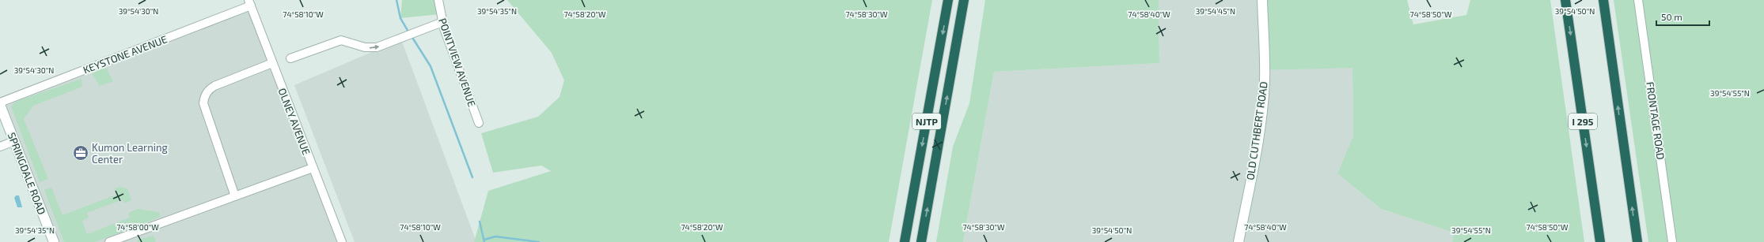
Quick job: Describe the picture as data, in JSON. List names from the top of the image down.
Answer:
{
  "streets": {
    "highway": ["NJTP", "I 295"],
    "street": [
      "KEYSTONE AVENUE",
      "POINTVIEW AVENUE",
      "FRONTAGE ROAD",
      "OLNEY AVENUE",
      "OLD CUTHBERT ROAD",
      "SPRINGDALE ROAD"
    ]
  },
  "crossings": [
    ["KEYSTONE AVENUE", "OLNEY AVENUE"],
    ["KEYSTONE AVENUE", "SPRINGDALE ROAD"]
  ],
  "places": {
    "office": ["Kumon Learning Center"]
  },
  "scale_bar": "50 m",
  "coordinates": [
    "39°54'35\"N",
    "39°54'45\"N",
    "39°54'50\"N",
    "39°54'30\"N",
    "74°58'10\"W",
    "74°58'20\"W",
    "74°58'30\"W",
    "74°58'40\"W",
    "74°58'50\"W",
    "39°54'55\"N",
    "74°58'00\"W"
  ]
}
